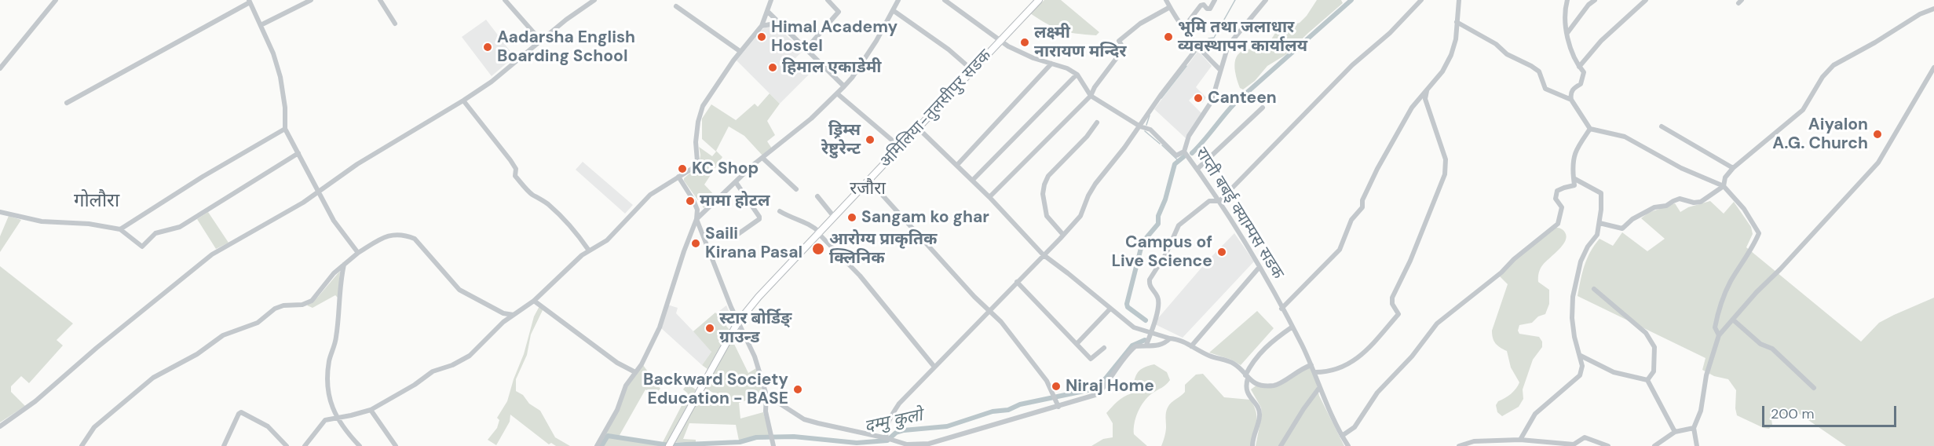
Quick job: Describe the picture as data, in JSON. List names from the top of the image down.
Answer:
{
  "streets": {
    "main road": ["अमिलिया-तुलसीपुर सडक"],
    "street": ["राप्ती बबई क्याम्पस सडक"]
  },
  "districts": ["रजौरा", "गोलौरा"],
  "water": ["दम्मु कुलो"],
  "places": [
    "Himal Academy Hostel",
    "भूमि तथा जलाधार व्यवस्थापन कार्यालय",
    "लक्ष्मी नारायण मन्दिर",
    "Aadarsha English Boarding School",
    "हिमाल एकाडेमी",
    "Canteen",
    "Aiyalon A.G. Church",
    "ड्रिम्स रेष्टुरेन्ट",
    "KC Shop",
    "मामा होटल",
    "Sangam ko ghar",
    "Saili Kirana Pasal",
    "आरोग्य प्राकृतिक क्लिनिक",
    "Campus of Live Science",
    "स्टार बोर्डिङ् ग्राउन्ड",
    "Niraj Home",
    "Backward Society Education - BASE"
  ],
  "scale_bar": "200 m"
}
